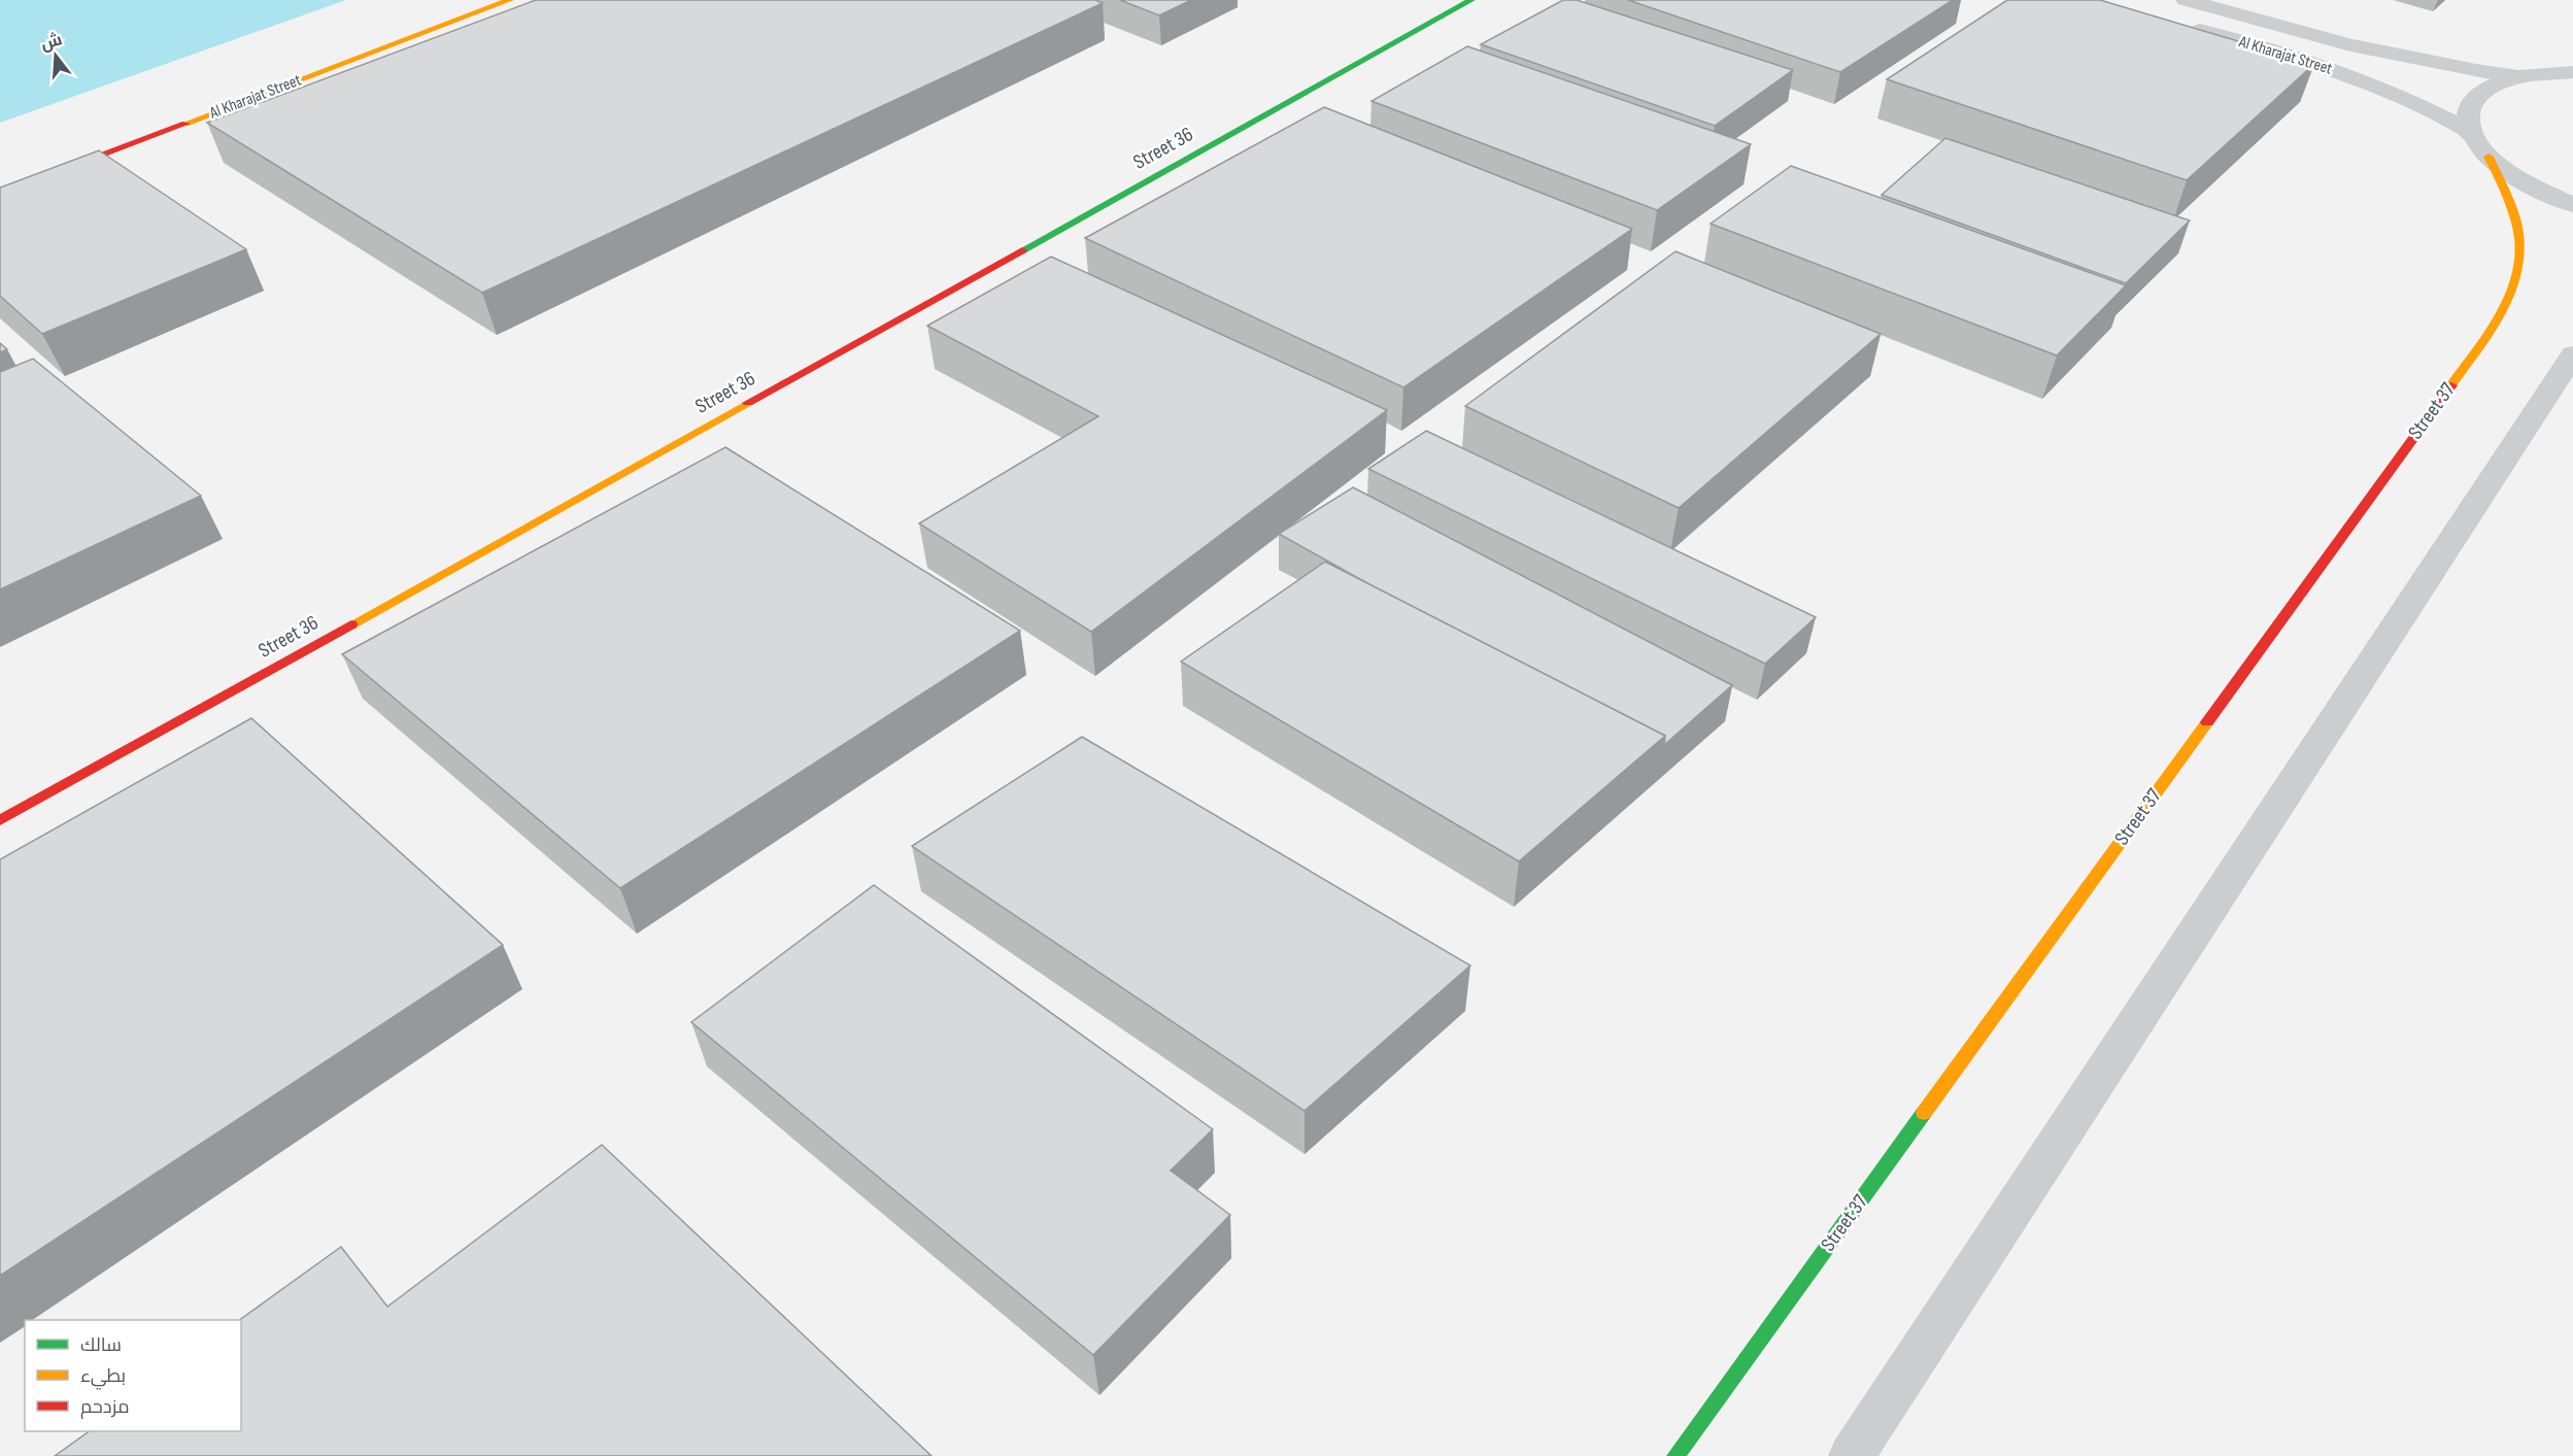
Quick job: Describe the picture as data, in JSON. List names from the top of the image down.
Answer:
{
  "streets": {
    "street": ["Al Kharajat Street", "Street 36", "Street 37"]
  },
  "legend": ["سالك", "بطيء", "مزدحم"],
  "north": "top"
}
